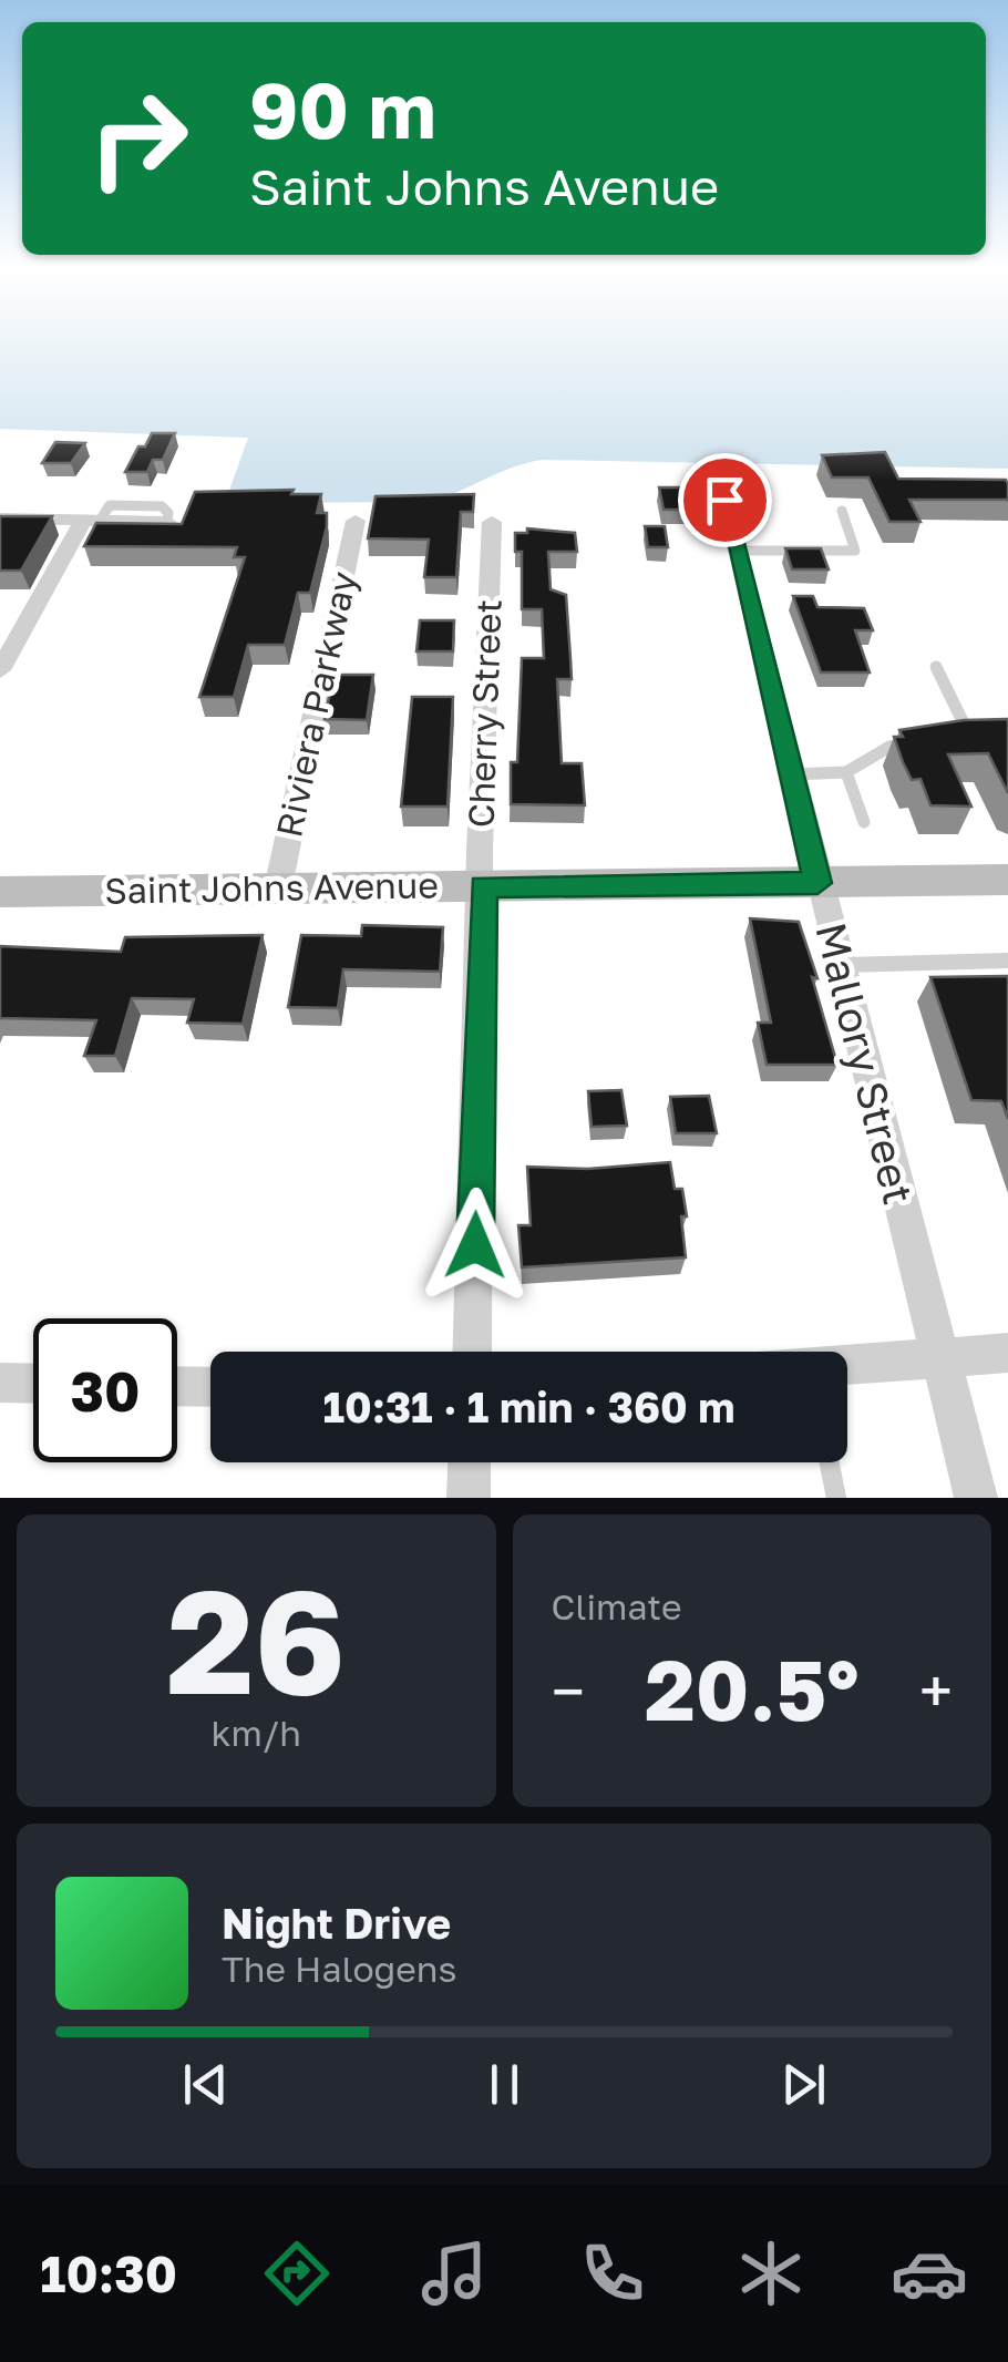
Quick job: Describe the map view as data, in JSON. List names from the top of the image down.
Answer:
{
  "streets": {
    "main road": ["Saint Johns Avenue"],
    "street": ["Riviera Parkway", "Cherry Street", "Mallory Street"]
  },
  "crossings": [
    ["Riviera Parkway", "Saint Johns Avenue"],
    ["Cherry Street", "Saint Johns Avenue"],
    ["Saint Johns Avenue", "Mallory Street"]
  ],
  "page": {
    "turn": ["90 m", "Saint Johns Avenue"],
    "limit": "30",
    "trip": "10:31 · 1 min · 360 m",
    "tile": [
      ["26", "km/h"],
      "Climate"
    ],
    "heat": ["−", "20.5°", "+"],
    "song": ["Night Drive", "The Halogens"],
    "tabs": "10:30"
  }
}
